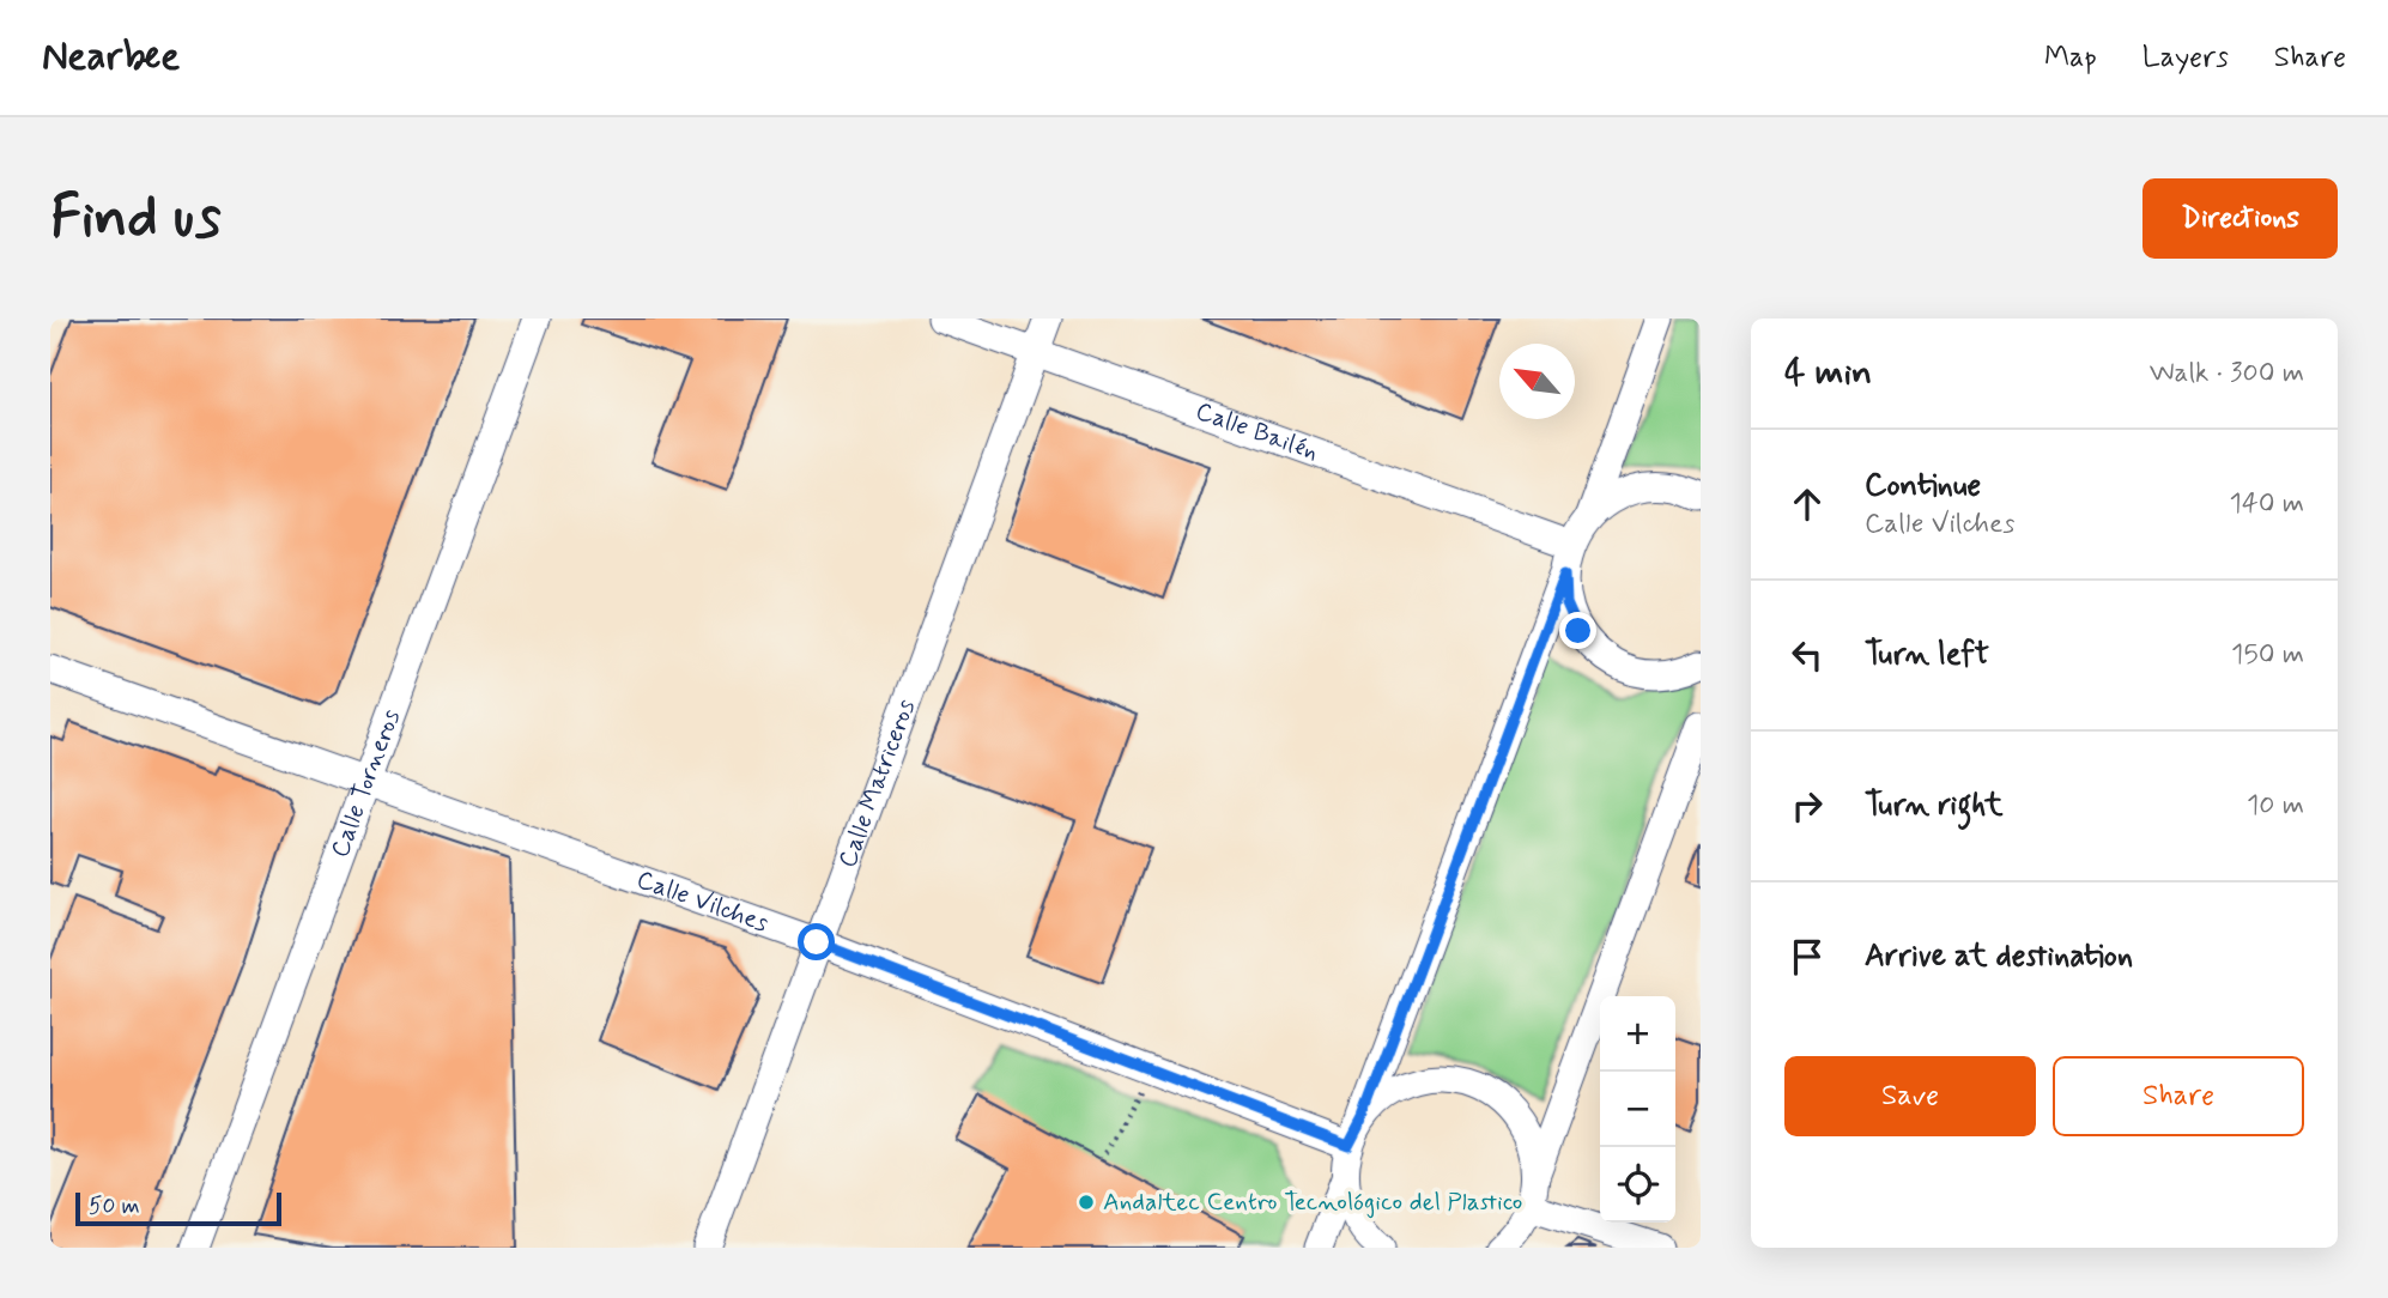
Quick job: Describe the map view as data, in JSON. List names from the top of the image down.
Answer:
{
  "streets": {
    "street": [
      "Calle Bailén",
      "Calle Torneros",
      "Calle Matriceros",
      "Calle Vilches"
    ]
  },
  "crossings": [
    ["Calle Bailén", "Calle Matriceros"],
    ["Calle Torneros", "Calle Vilches"],
    ["Calle Matriceros", "Calle Vilches"]
  ],
  "places": ["Andaltec Centro Tecnológico del Plastico"],
  "scale_bar": "50 m",
  "north": "top left",
  "page": {
    "header": "Nearbee",
    "nav": ["Map", "Layers", "Share"],
    "buttons": [
      "Directions",
      ["Save", "Share"]
    ],
    "title": "Find us",
    "heading": ["4 min", "Walk · 300 m"],
    "list": [
      ["Continue", "Calle Vilches", "140 m"],
      ["Turn left", "150 m"],
      ["Turn right", "10 m"],
      "Arrive at destination"
    ],
    "map_buttons": ["+", "−"],
    "scale": "50 m"
  }
}
